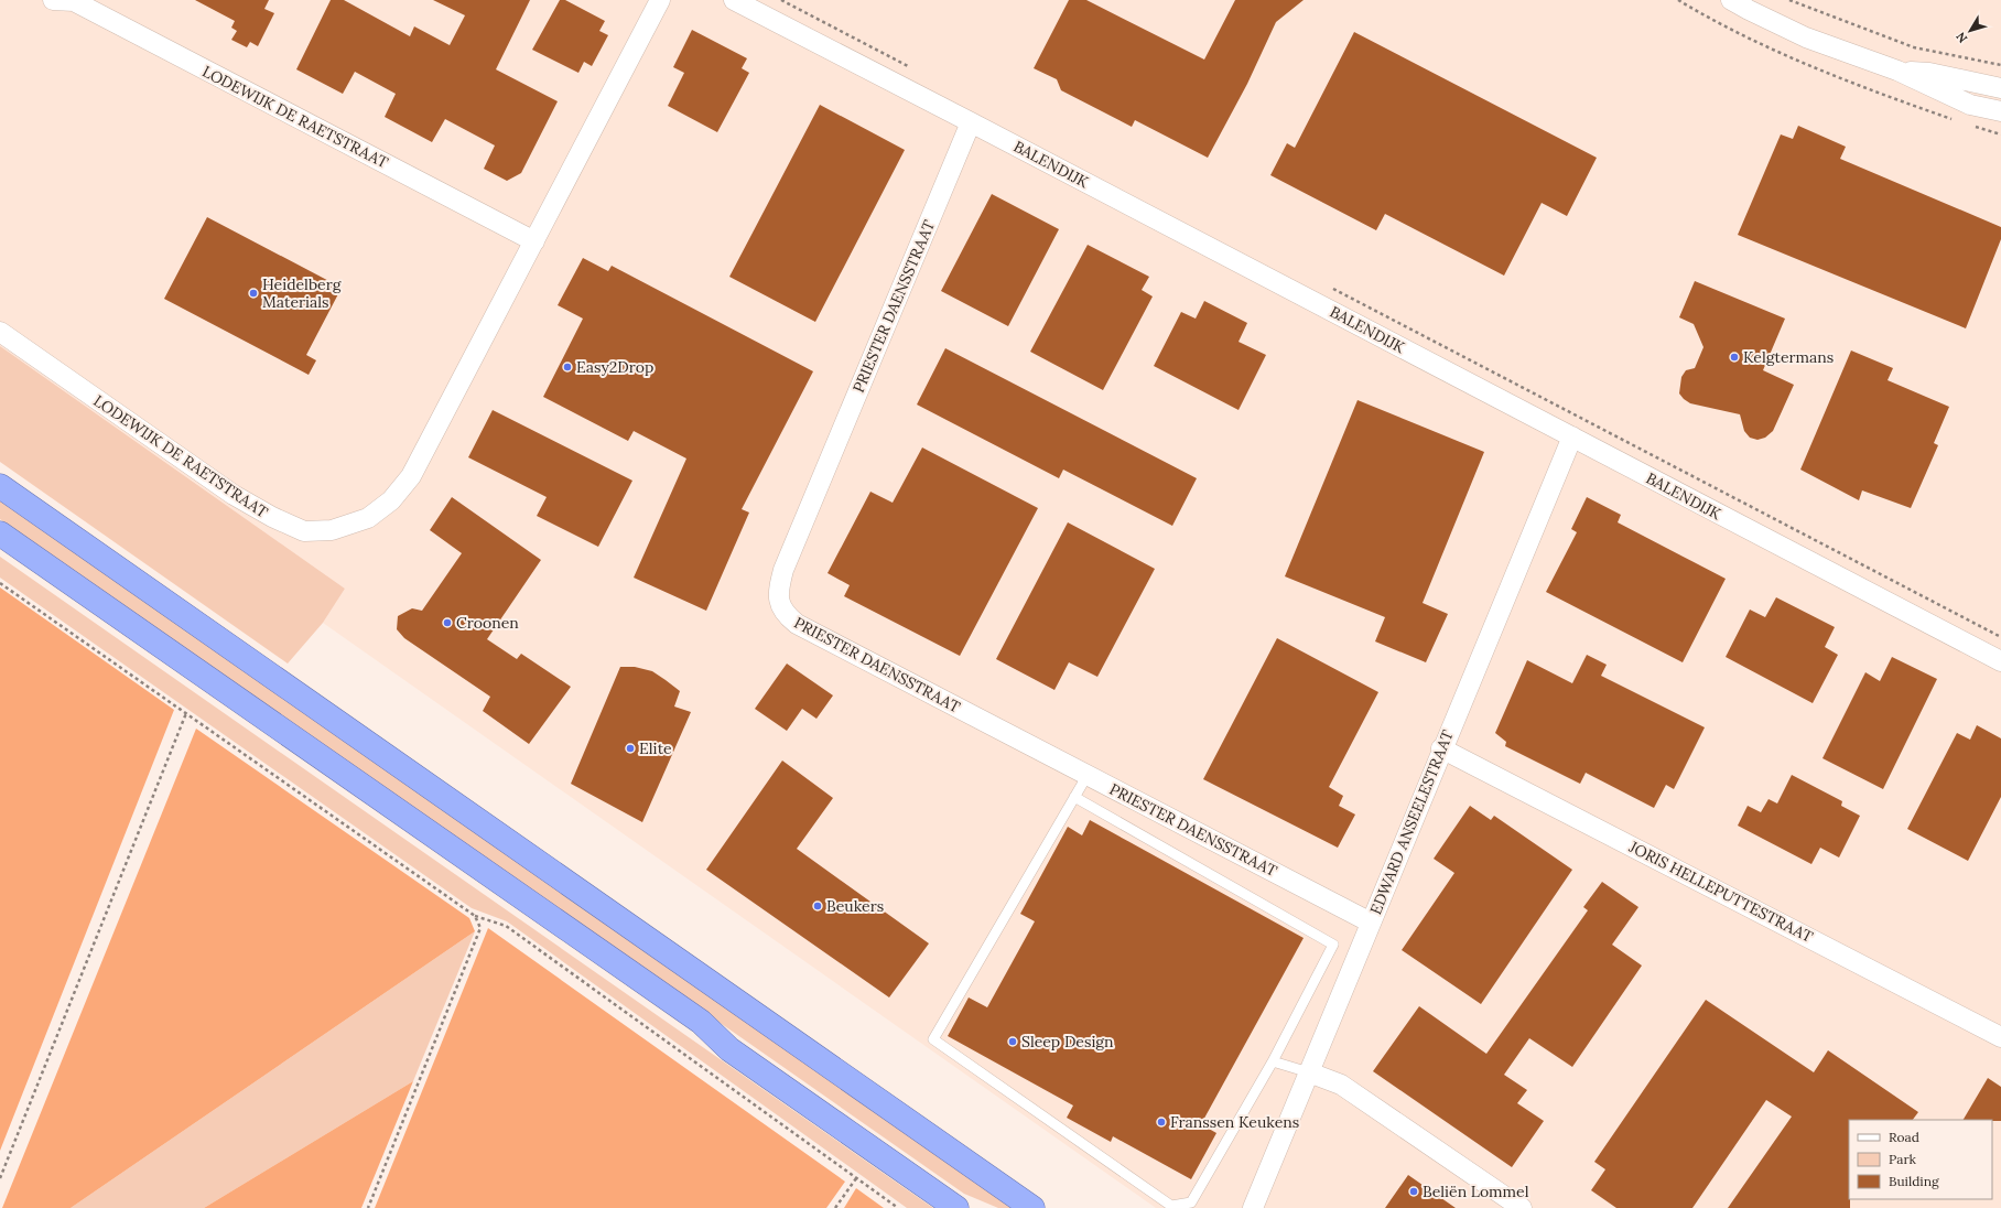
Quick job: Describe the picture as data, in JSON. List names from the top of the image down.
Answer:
{
  "streets": {
    "street": [
      "LODEWIJK DE RAETSTRAAT",
      "BALENDIJK",
      "PRIESTER DAENSSTRAAT",
      "EDWARD ANSEELESTRAAT",
      "JORIS HELLEPUTTESTRAAT"
    ]
  },
  "crossings": [
    ["BALENDIJK", "PRIESTER DAENSSTRAAT"],
    ["BALENDIJK", "EDWARD ANSEELESTRAAT"],
    ["PRIESTER DAENSSTRAAT", "EDWARD ANSEELESTRAAT"],
    ["EDWARD ANSEELESTRAAT", "JORIS HELLEPUTTESTRAAT"]
  ],
  "places": [
    "Heidelberg Materials",
    "Kelgtermans",
    "Easy2Drop",
    "Croonen",
    "Elite",
    "Beukers",
    "Sleep Design",
    "Franssen Keukens",
    "Beliën Lommel"
  ],
  "legend": ["Road", "Park", "Building"],
  "north": "bottom left"
}
